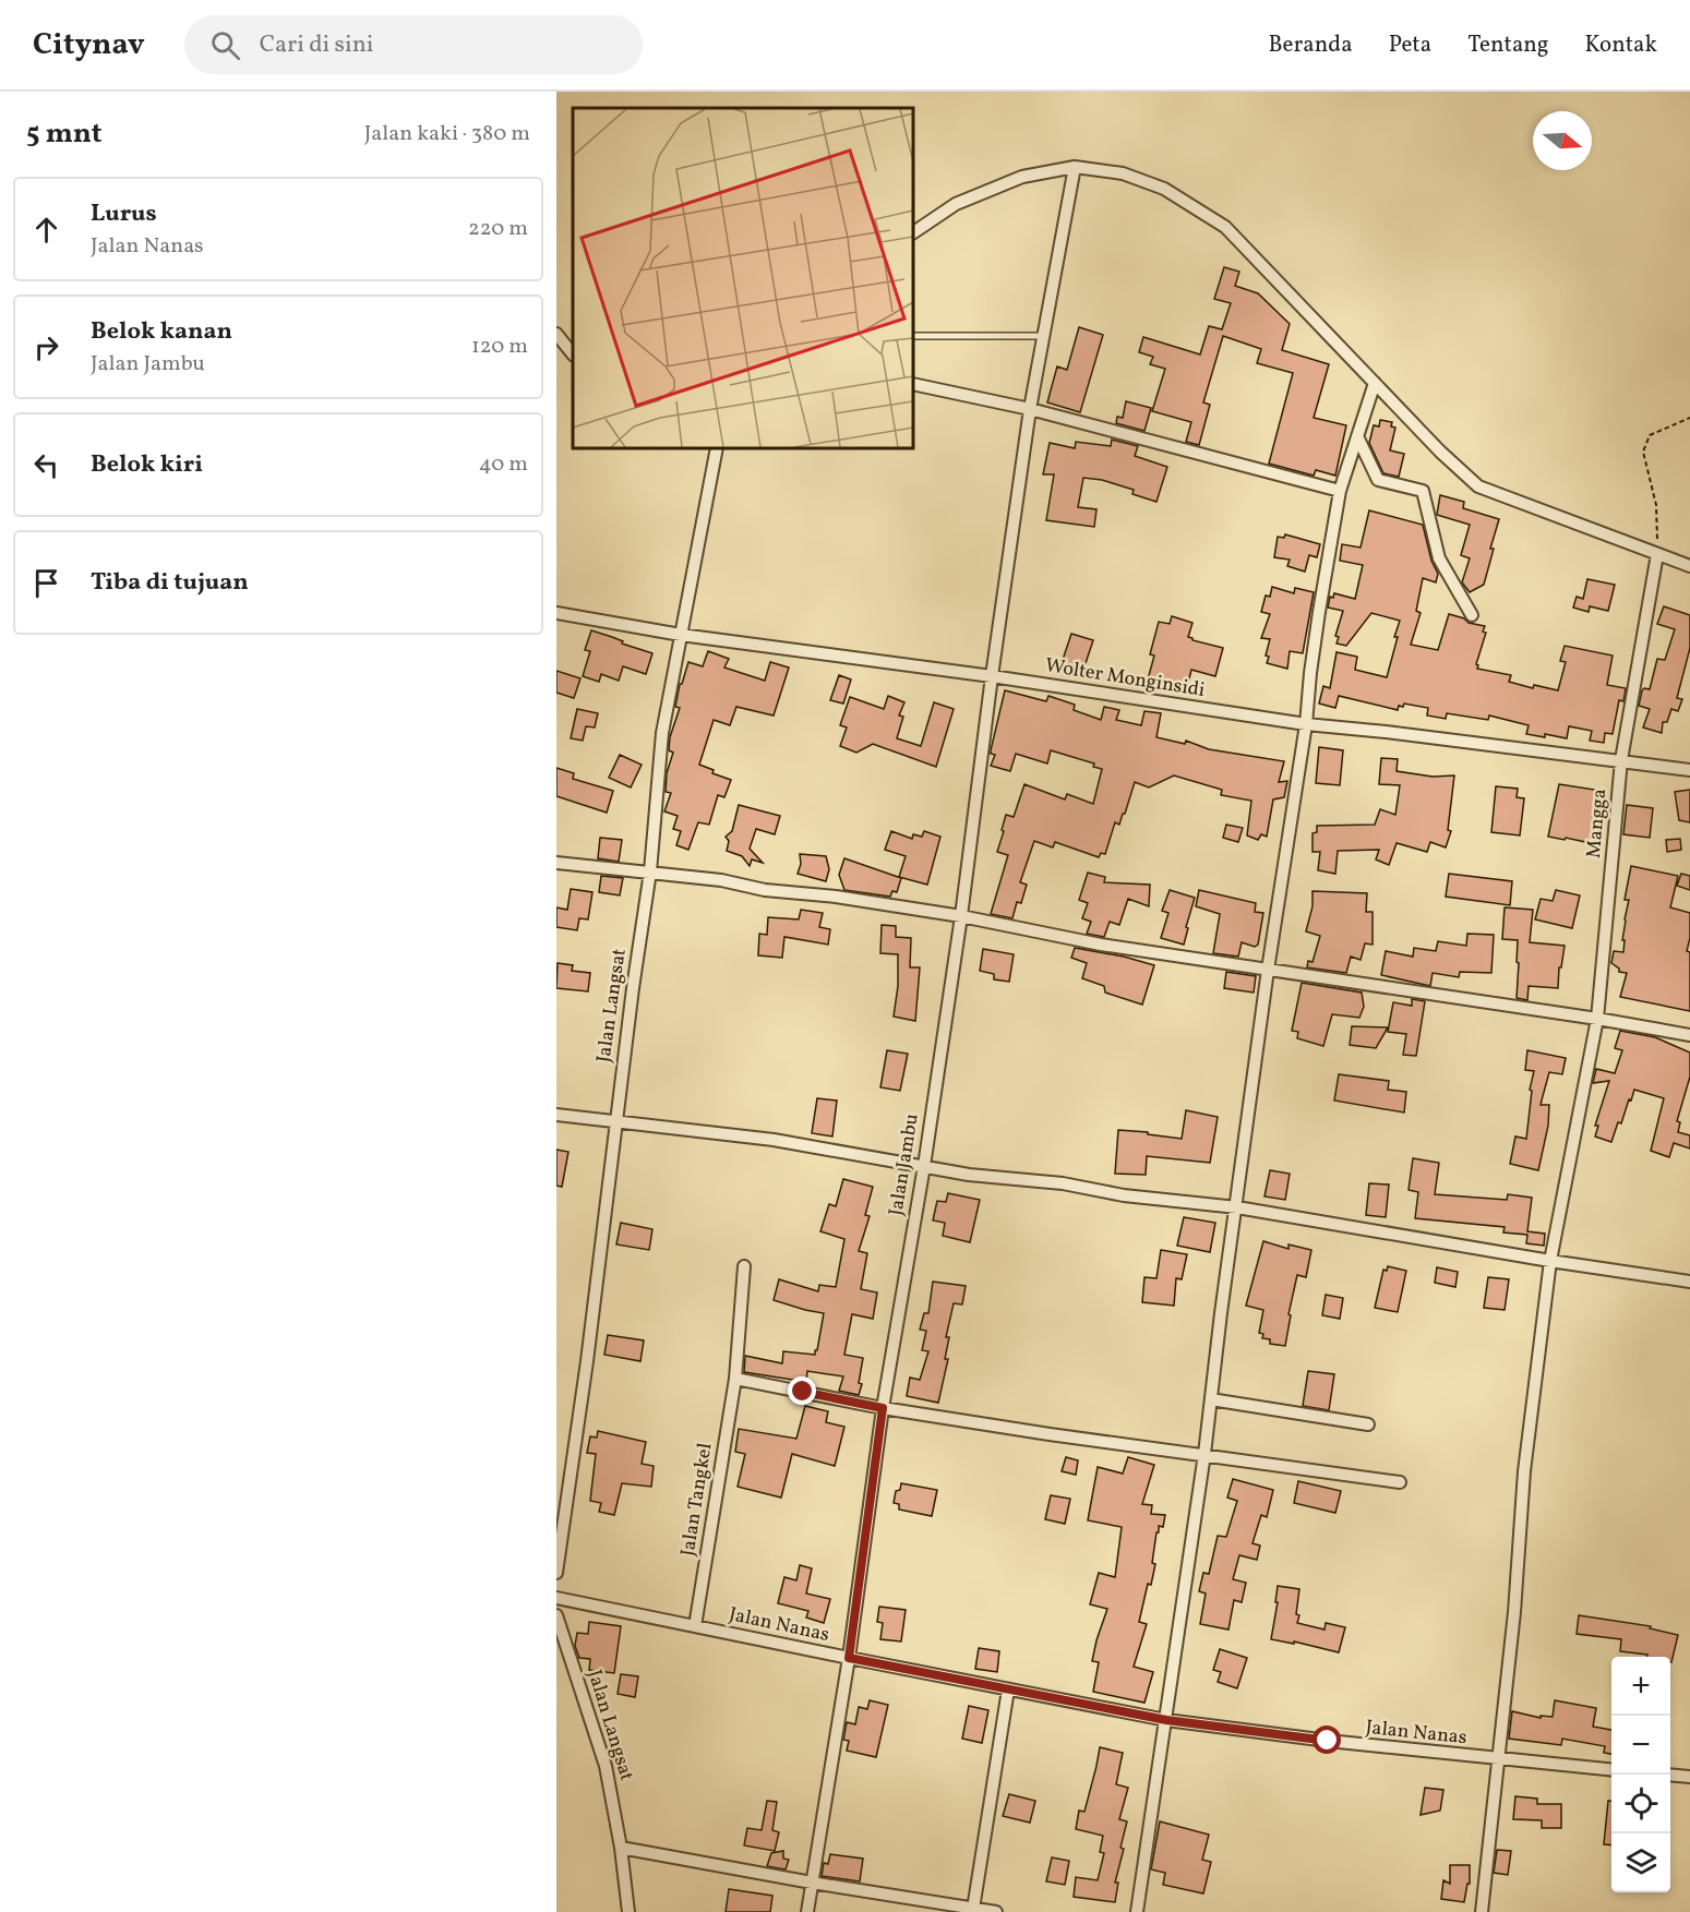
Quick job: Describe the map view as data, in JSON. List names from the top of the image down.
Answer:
{
  "streets": {
    "street": [
      "Wolter Monginsidi",
      "Mangga",
      "Jalan Langsat",
      "Jalan Jambu",
      "Jalan Tangkel",
      "Jalan Nanas"
    ]
  },
  "crossings": [
    ["Wolter Monginsidi", "Mangga"],
    ["Wolter Monginsidi", "Jalan Langsat"],
    ["Wolter Monginsidi", "Jalan Jambu"],
    ["Mangga", "Jalan Nanas"],
    ["Jalan Jambu", "Jalan Nanas"],
    ["Jalan Tangkel", "Jalan Nanas"]
  ],
  "north": "right",
  "page": {
    "header": "Citynav",
    "search": "Cari di sini",
    "nav": [
      "Beranda",
      "Peta",
      "Tentang",
      "Kontak"
    ],
    "heading": ["5 mnt", "Jalan kaki · 380 m"],
    "list": [
      ["Lurus", "Jalan Nanas", "220 m"],
      ["Belok kanan", "Jalan Jambu", "120 m"],
      ["Belok kiri", "40 m"],
      "Tiba di tujuan"
    ],
    "map_buttons": ["+", "−"]
  }
}
